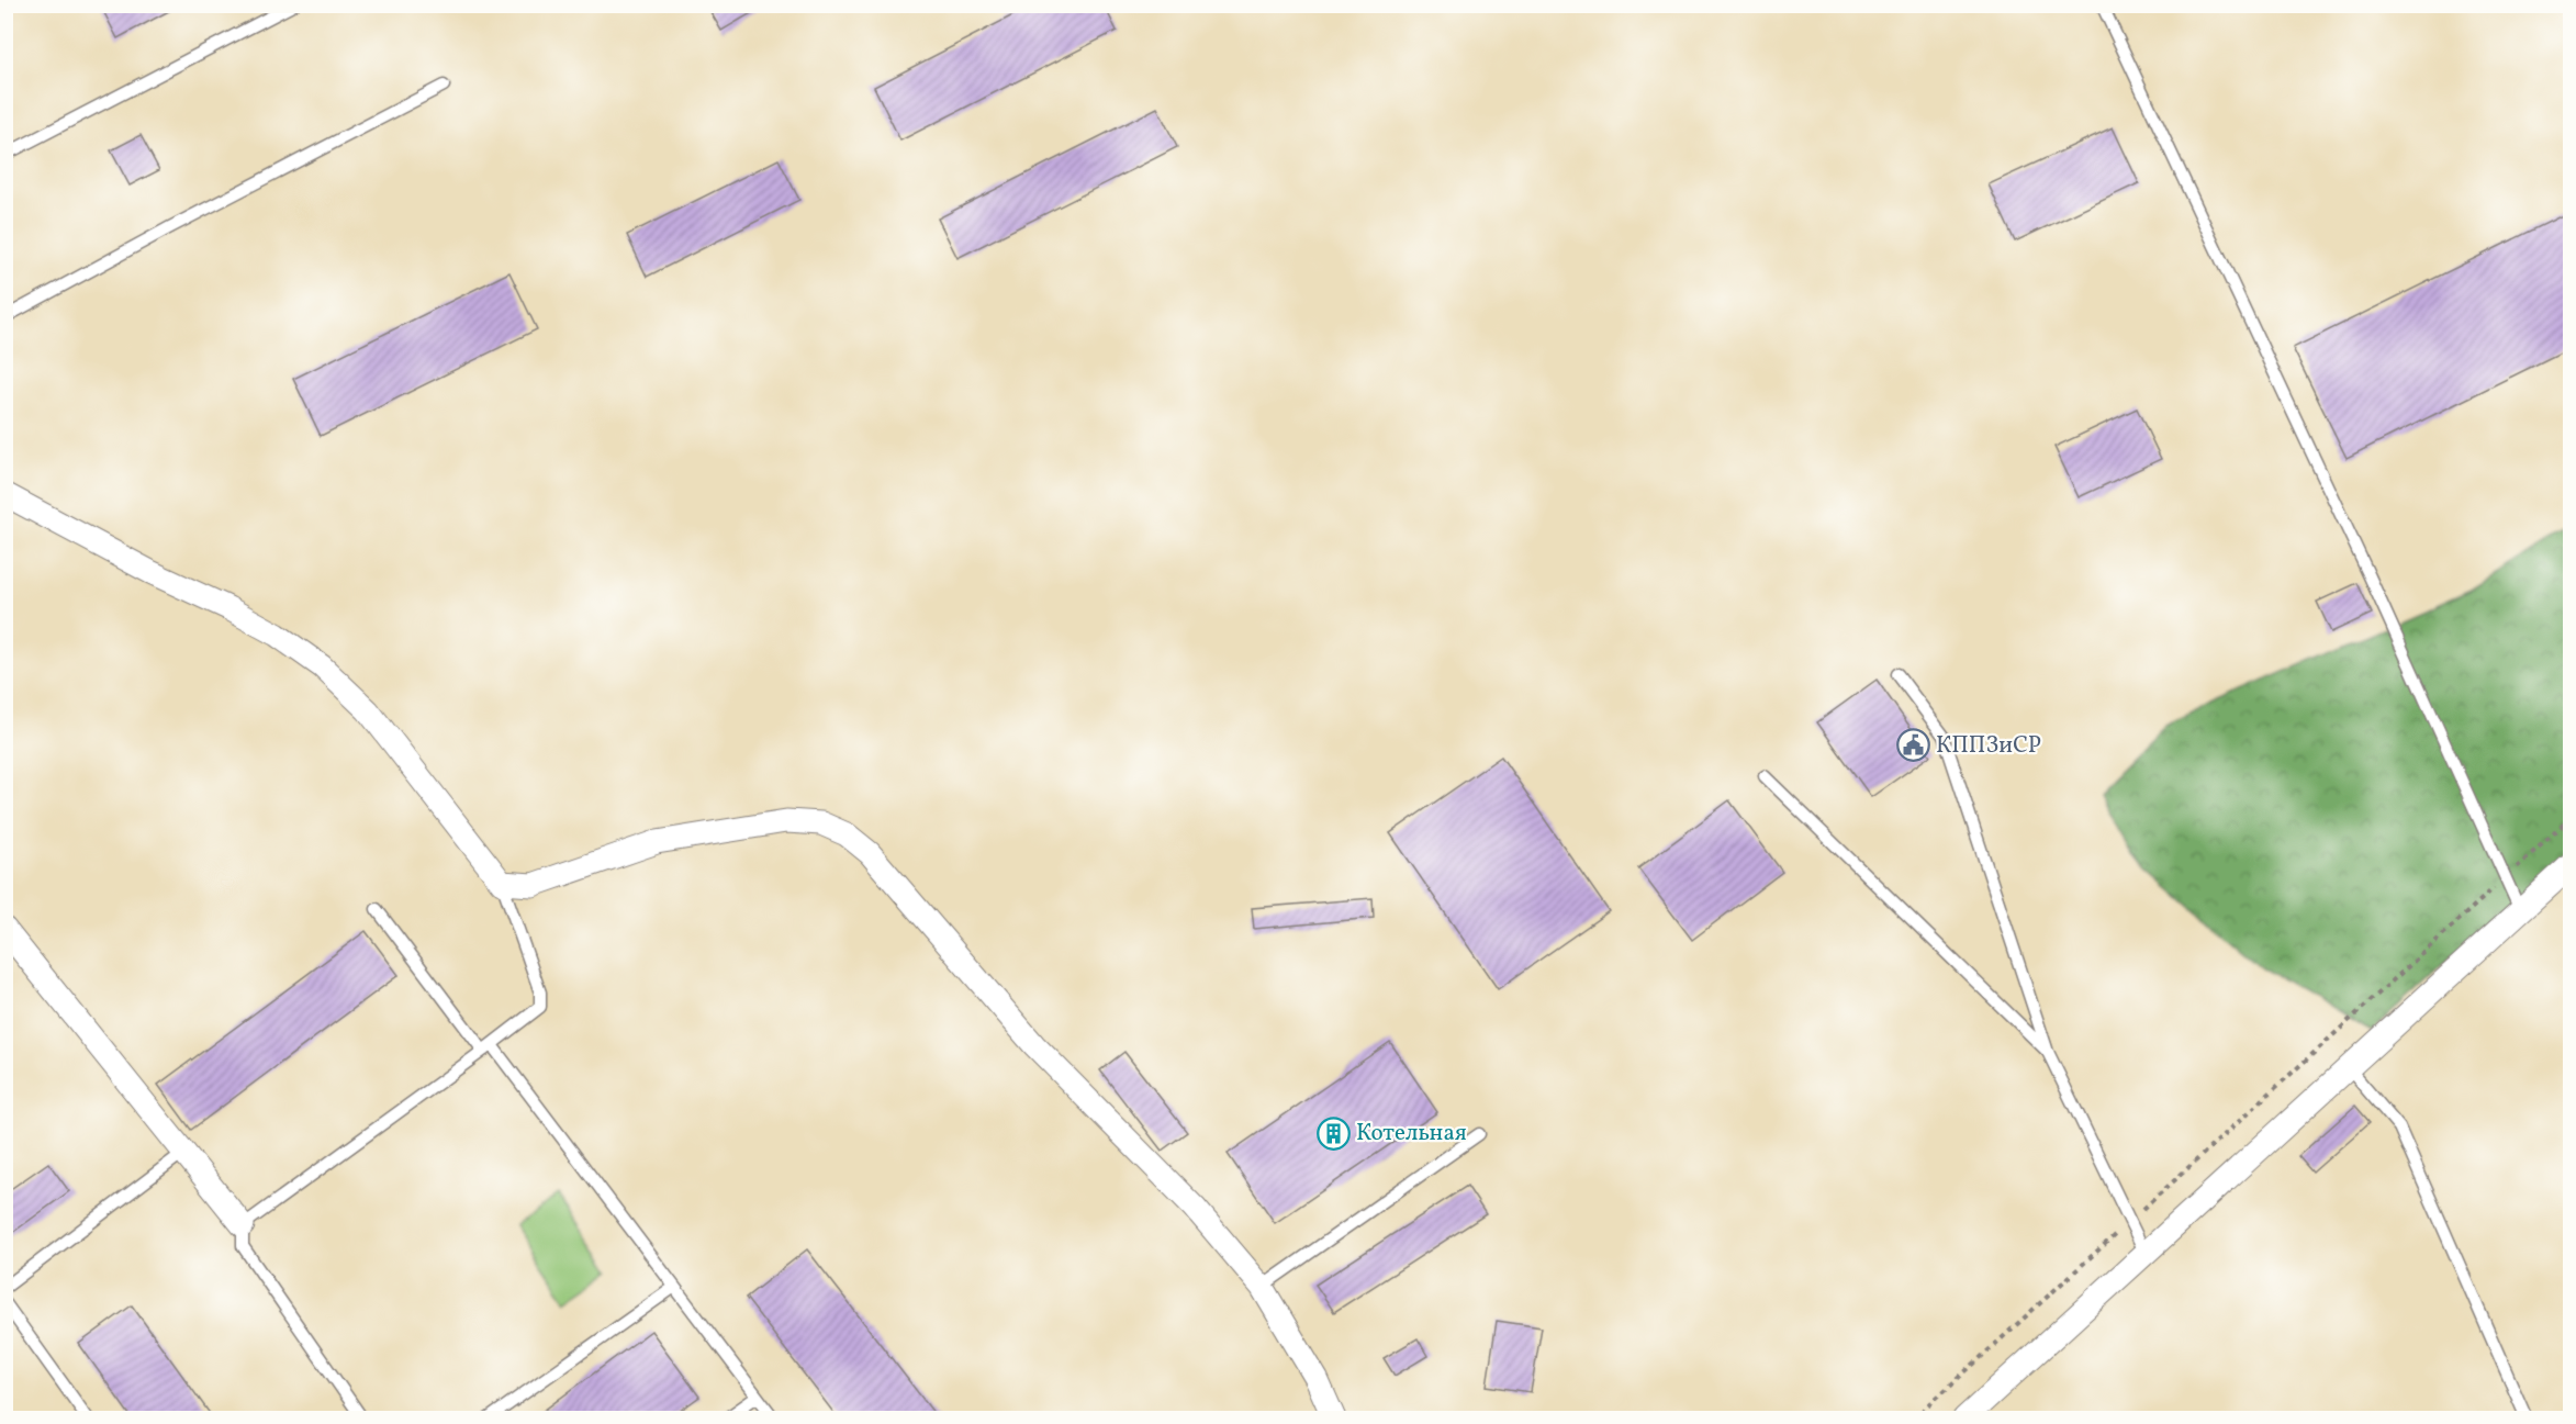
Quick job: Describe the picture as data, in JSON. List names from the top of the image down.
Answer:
{
  "places": {
    "public building": ["КППЗиСР"],
    "building": ["Котельная"]
  }
}
